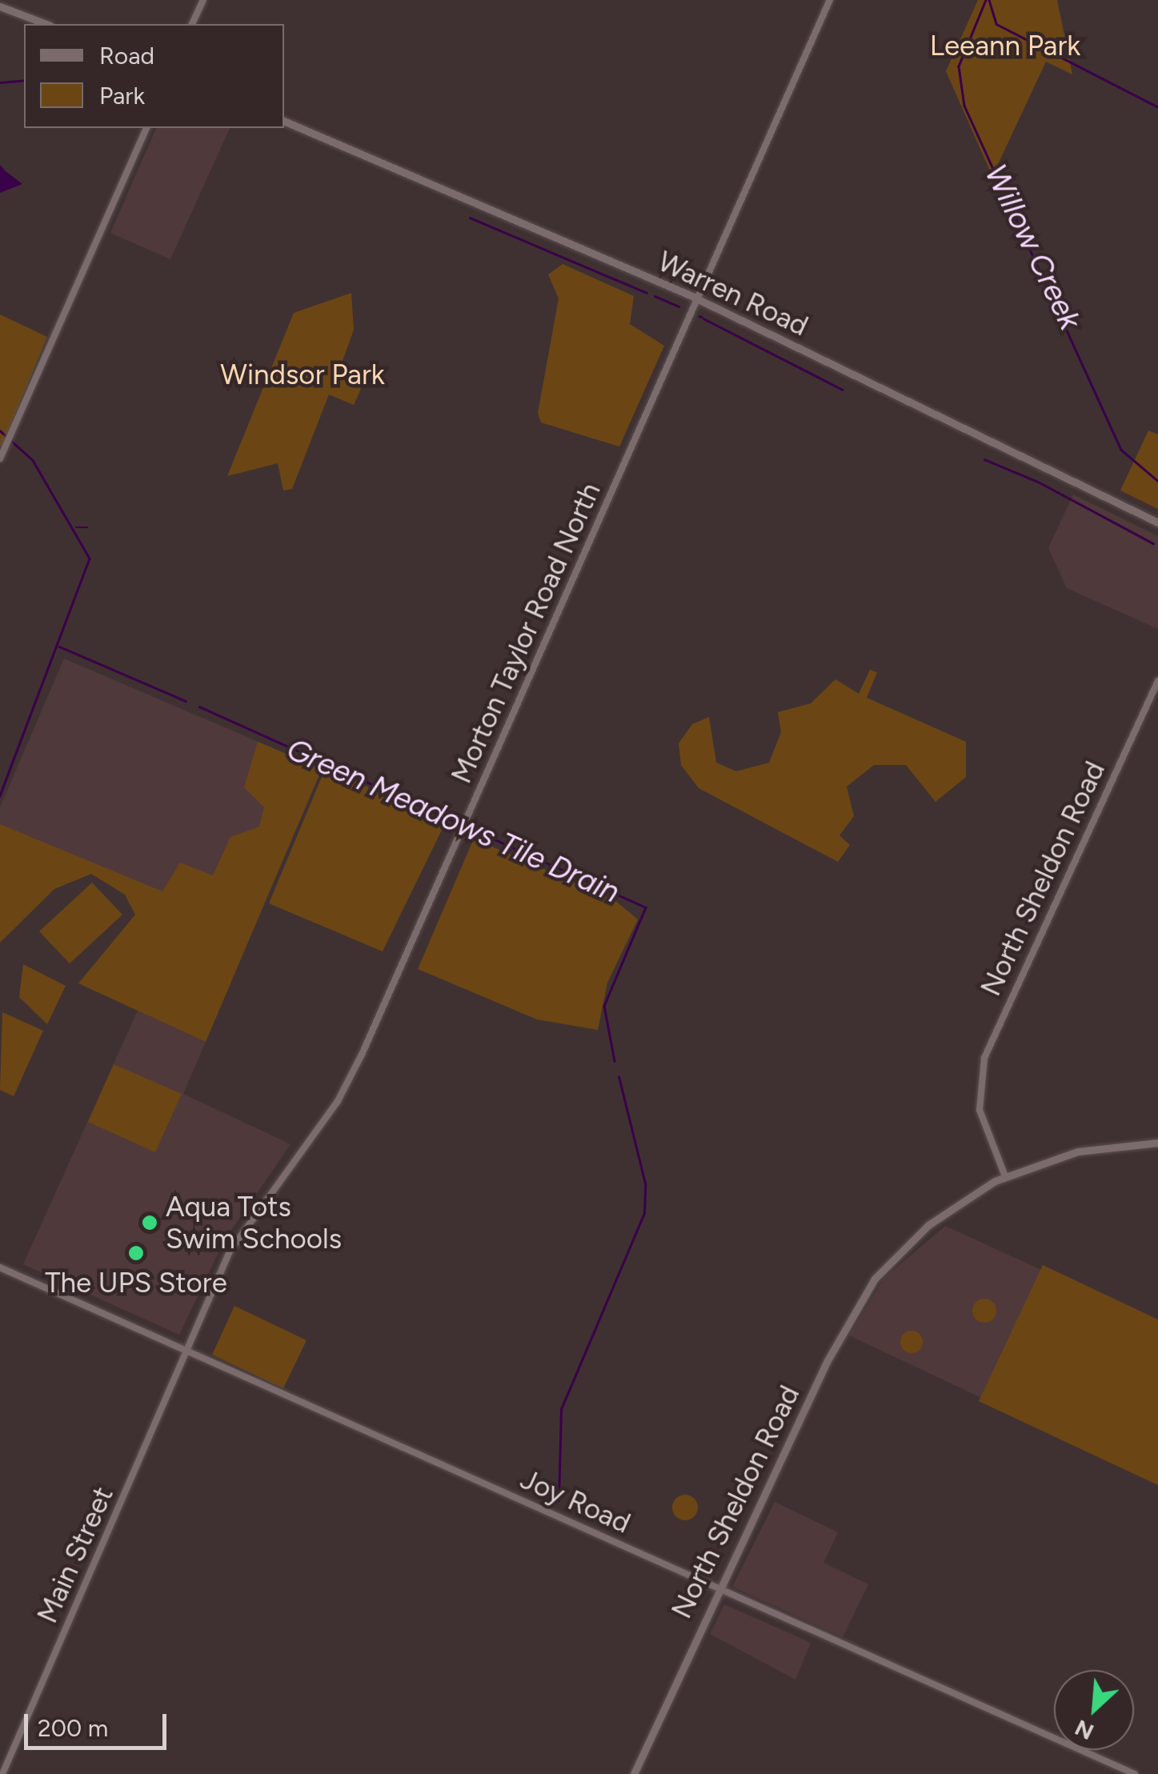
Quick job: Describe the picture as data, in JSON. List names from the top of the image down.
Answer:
{
  "streets": {
    "main road": ["Warren Road", "North Sheldon Road"],
    "street": ["Morton Taylor Road North", "Joy Road", "Main Street"]
  },
  "crossings": [
    ["Warren Road", "Morton Taylor Road North"],
    ["Morton Taylor Road North", "Joy Road"],
    ["Morton Taylor Road North", "Main Street"],
    ["North Sheldon Road", "Joy Road"],
    ["Joy Road", "Main Street"]
  ],
  "water": ["Willow Creek", "Green Meadows Tile Drain"],
  "parks": ["Leeann Park", "Windsor Park"],
  "places": ["Aqua Tots Swim Schools", "The UPS Store"],
  "legend": ["Road", "Park"],
  "scale_bar": "200 m",
  "north": "bottom left"
}
